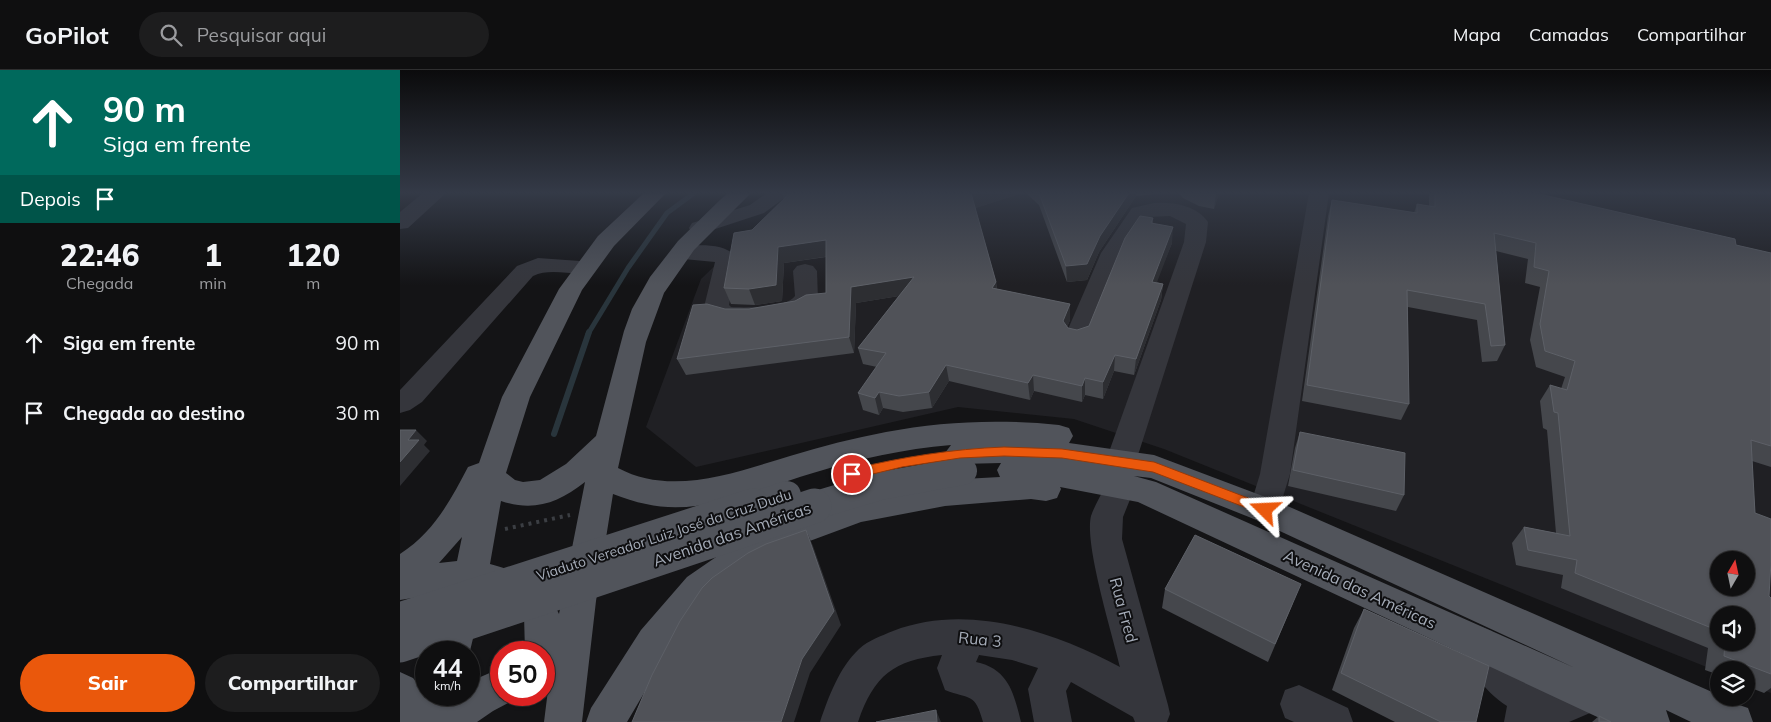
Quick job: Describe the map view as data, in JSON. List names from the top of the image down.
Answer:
{
  "streets": {
    "main road": ["Avenida das Américas", "Viaduto Vereador Luiz José da Cruz Dudu"],
    "street": ["Rua Fred", "Rua 3"]
  },
  "crossings": [
    ["Avenida das Américas", "Viaduto Vereador Luiz José da Cruz Dudu"],
    ["Rua Fred", "Rua 3"]
  ],
  "north": "top",
  "page": {
    "header": "GoPilot",
    "search": "Pesquisar aqui",
    "nav": ["Mapa", "Camadas", "Compartilhar"],
    "turn": ["90 m", "Siga em frente"],
    "then": "Depois",
    "eta": [
      "22:46",
      "Chegada",
      "1",
      "min",
      "120",
      "m"
    ],
    "list": [
      {
        "name": "Siga em frente",
        "value": "90 m"
      },
      {
        "name": "Chegada ao destino",
        "value": "30 m"
      }
    ],
    "speed": "44 km/h",
    "limit": "50",
    "buttons": ["Sair", "Compartilhar"]
  }
}
